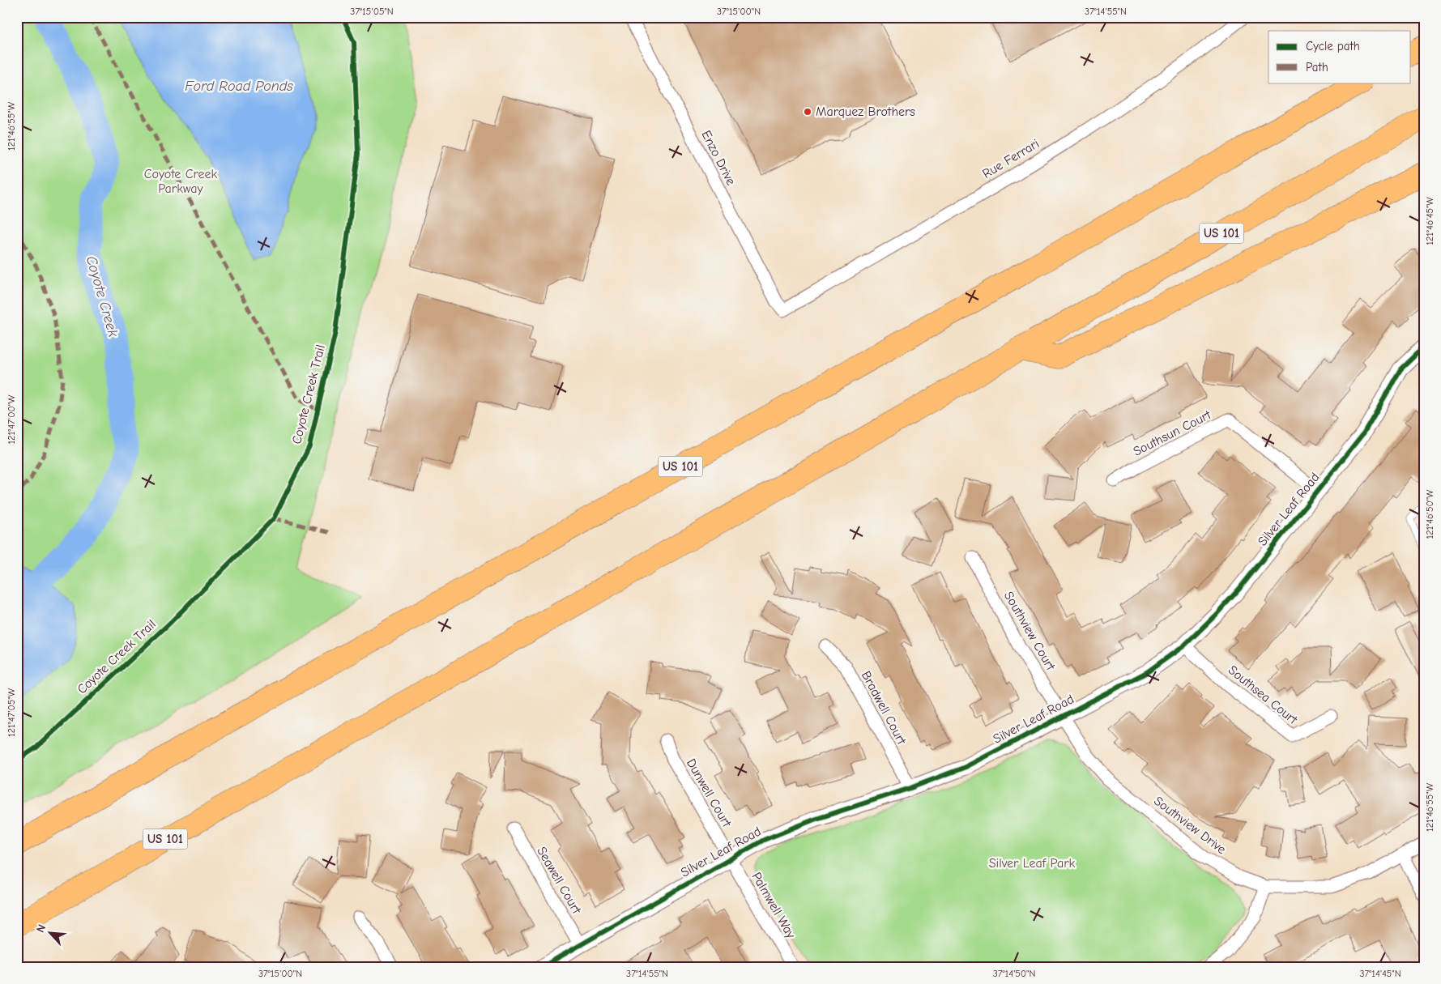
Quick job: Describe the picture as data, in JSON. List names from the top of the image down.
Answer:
{
  "streets": {
    "highway": ["US 101"],
    "street": [
      "Enzo Drive",
      "Rue Ferrari",
      "Southsun Court",
      "Silver Leaf Road",
      "Southview Court",
      "Southsea Court",
      "Bradwell Court",
      "Dunwell Court",
      "Southview Drive",
      "Seawell Court",
      "Palmwell Way"
    ],
    "cycle path": ["Coyote Creek Trail"]
  },
  "crossings": [
    ["Enzo Drive", "Rue Ferrari"],
    ["Southsun Court", "Silver Leaf Road"],
    ["Silver Leaf Road", "Southview Court"],
    ["Silver Leaf Road", "Southsea Court"],
    ["Silver Leaf Road", "Bradwell Court"],
    ["Silver Leaf Road", "Dunwell Court"],
    ["Silver Leaf Road", "Southview Drive"],
    ["Silver Leaf Road", "Seawell Court"],
    ["Silver Leaf Road", "Palmwell Way"],
    ["Southview Court", "Southview Drive"],
    ["Dunwell Court", "Palmwell Way"]
  ],
  "water": ["Ford Road Ponds", "Coyote Creek"],
  "parks": ["Coyote Creek Parkway", "Silver Leaf Park"],
  "places": ["Marquez Brothers"],
  "legend": ["Cycle path", "Path"],
  "north": "top left",
  "coordinates": [
    "37°15'05\"N",
    "37°15'00\"N",
    "37°14'55\"N",
    "121°46'55\"W",
    "121°46'45\"W",
    "121°47'00\"W",
    "121°46'50\"W",
    "121°47'05\"W",
    "37°14'50\"N",
    "37°14'45\"N"
  ]
}
